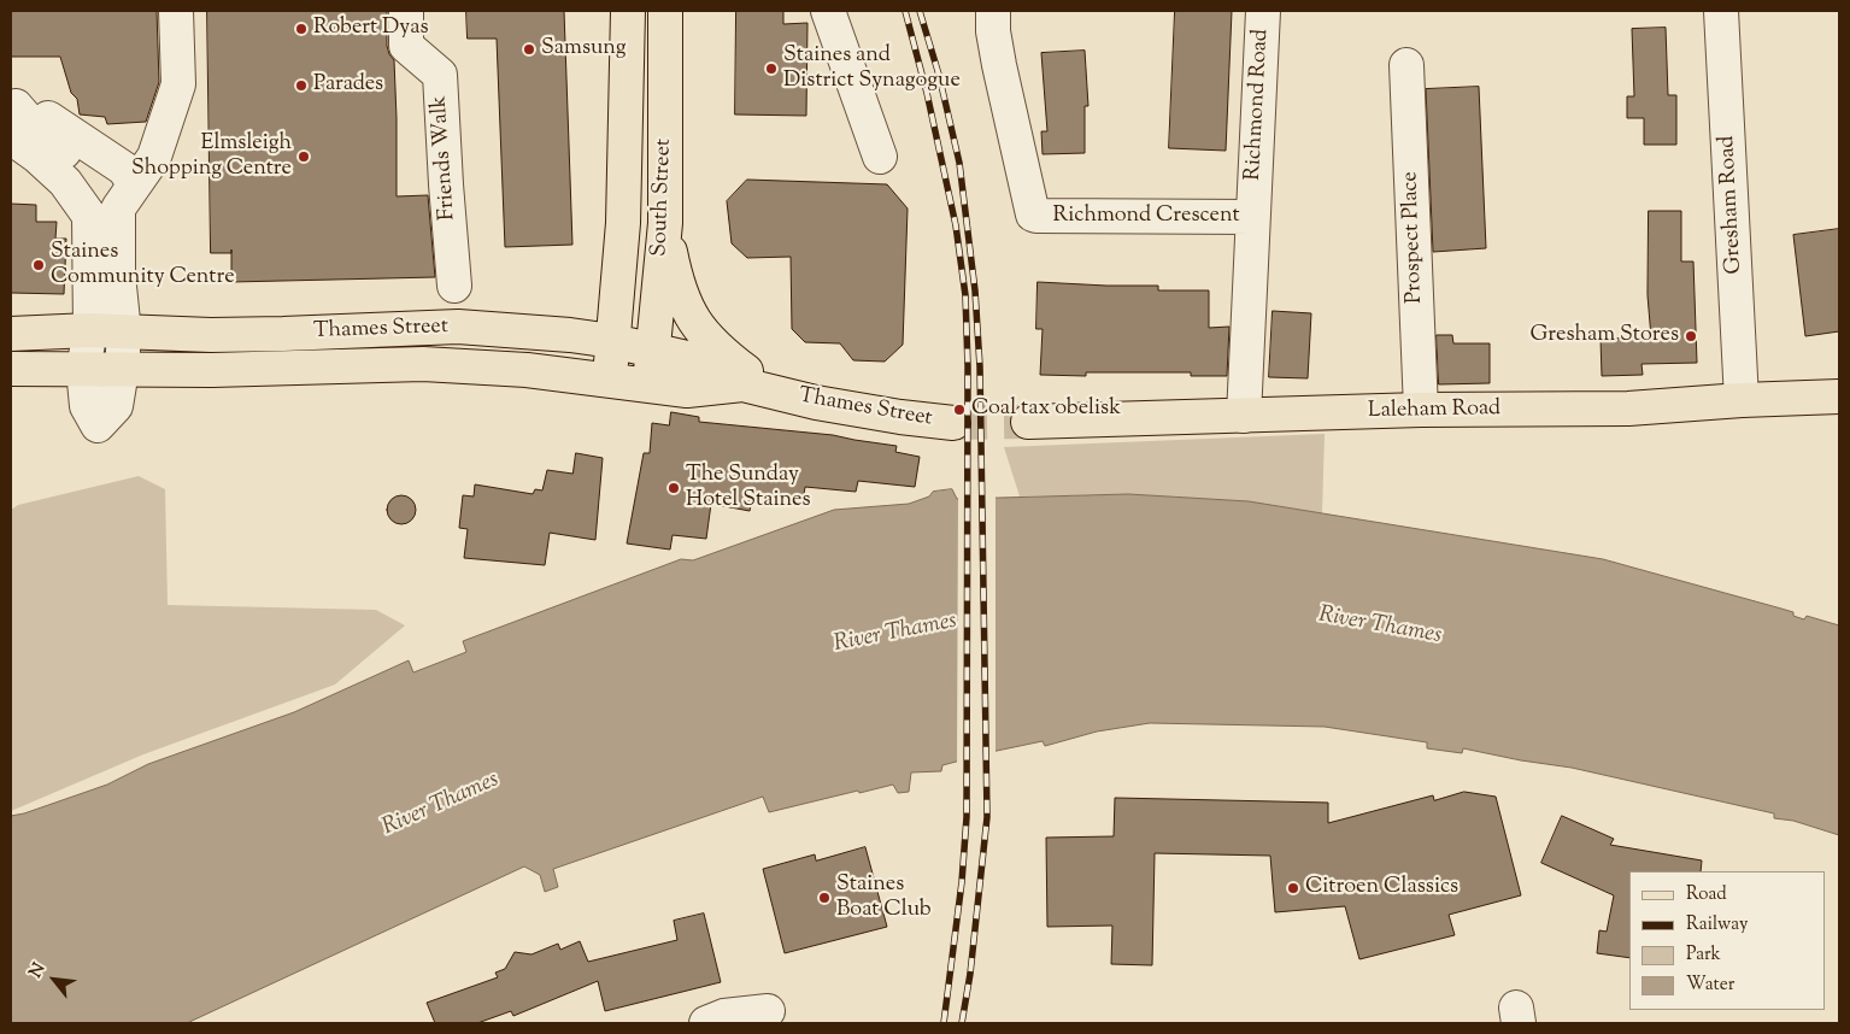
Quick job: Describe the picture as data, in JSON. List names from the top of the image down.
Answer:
{
  "streets": {
    "main road": ["South Street", "Thames Street", "Laleham Road"],
    "street": [
      "Richmond Road",
      "Friends Walk",
      "Gresham Road",
      "Richmond Crescent",
      "Prospect Place"
    ]
  },
  "crossings": [
    ["Richmond Road", "Richmond Crescent"],
    ["Richmond Road", "Laleham Road"],
    ["South Street", "Thames Street"],
    ["Gresham Road", "Laleham Road"],
    ["Prospect Place", "Laleham Road"]
  ],
  "water": ["River Thames"],
  "places": [
    "Robert Dyas",
    "Samsung",
    "Staines and District Synagogue",
    "Parades",
    "Elmsleigh Shopping Centre",
    "Staines Community Centre",
    "Gresham Stores",
    "Coal tax obelisk",
    "The Sunday Hotel Staines",
    "Citroen Classics",
    "Staines Boat Club"
  ],
  "legend": [
    "Road",
    "Railway",
    "Park",
    "Water"
  ],
  "north": "top left"
}
